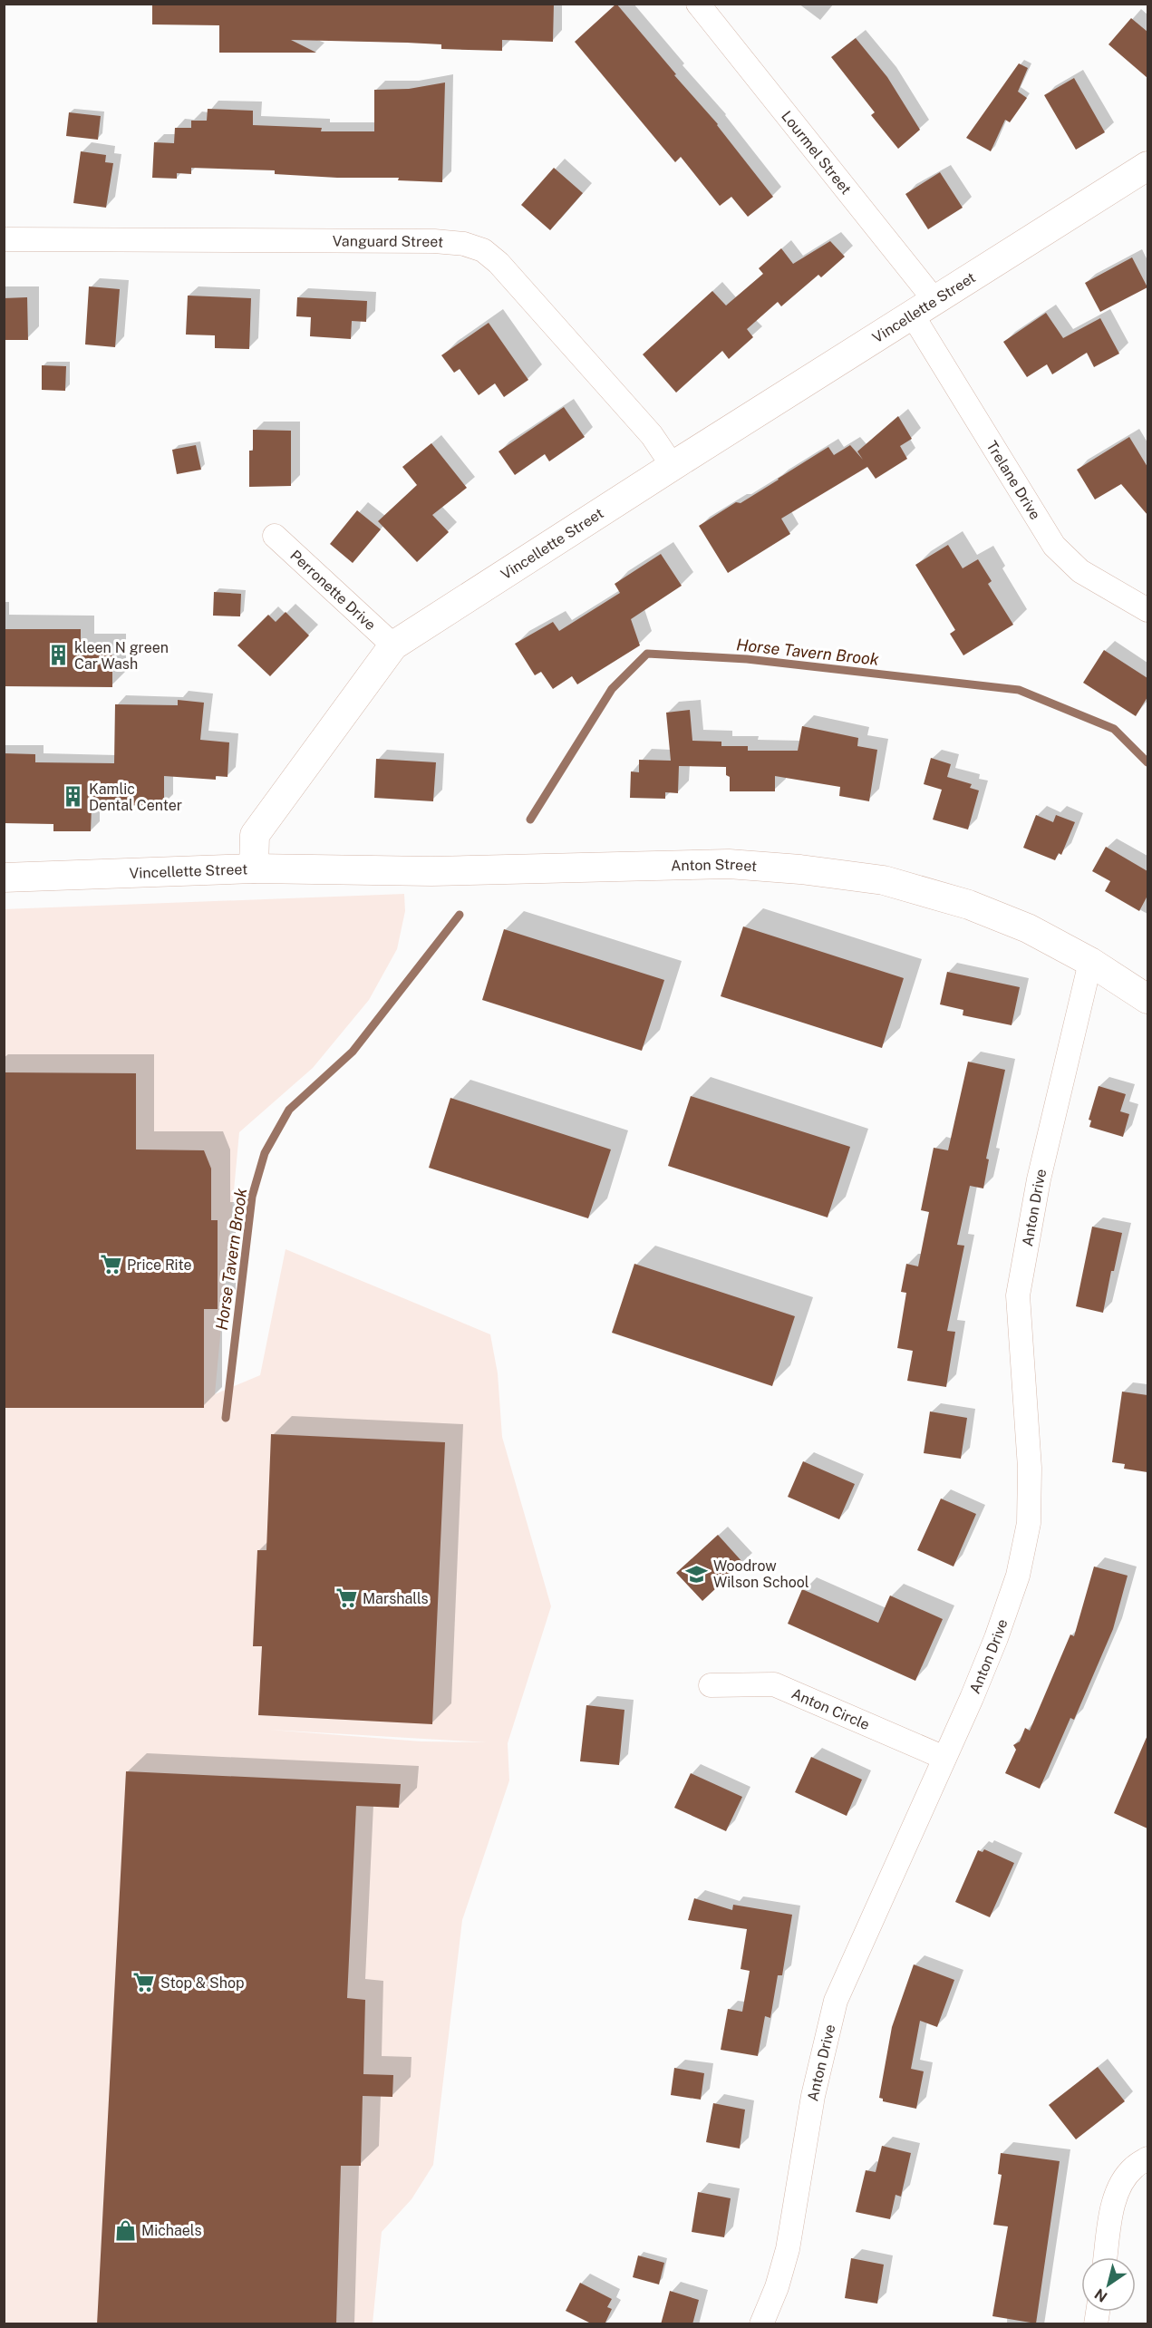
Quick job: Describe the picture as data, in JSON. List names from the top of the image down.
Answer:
{
  "streets": {
    "street": [
      "Lourmel Street",
      "Vanguard Street",
      "Vincellette Street",
      "Trelane Drive",
      "Perronette Drive",
      "Anton Street",
      "Anton Drive",
      "Anton Circle"
    ]
  },
  "crossings": [
    ["Lourmel Street", "Vincellette Street"],
    ["Lourmel Street", "Trelane Drive"],
    ["Vanguard Street", "Vincellette Street"],
    ["Vincellette Street", "Trelane Drive"],
    ["Vincellette Street", "Perronette Drive"],
    ["Vincellette Street", "Anton Street"],
    ["Anton Street", "Anton Drive"],
    ["Anton Drive", "Anton Circle"]
  ],
  "water": ["Horse Tavern Brook"],
  "places": {
    "building": ["kleen N green Car Wash", "Kamlic Dental Center"],
    "supermarket": ["Price Rite", "Marshalls", "Stop & Shop"],
    "school or university": ["Woodrow Wilson School"],
    "shop": ["Michaels"]
  },
  "north": "bottom left"
}
